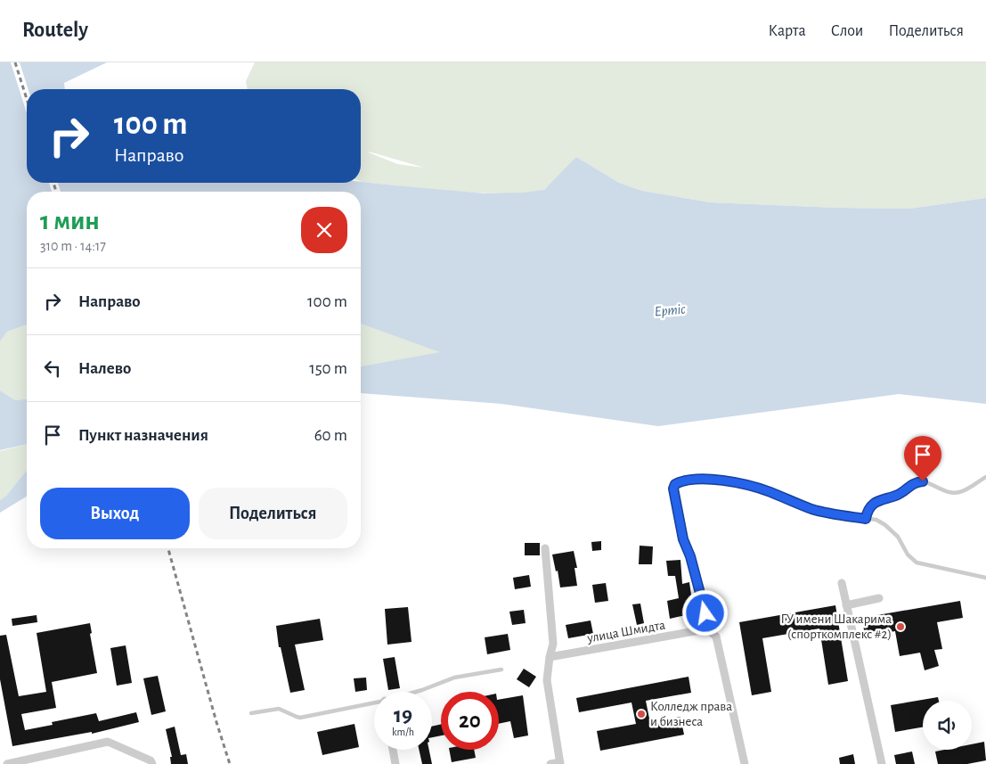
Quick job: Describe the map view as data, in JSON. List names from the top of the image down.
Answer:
{
  "streets": {
    "street": ["улица Шмидта"]
  },
  "water": ["Ертіс"],
  "places": ["ГУ имени Шакарима (спорткомплекс #2)", "Колледж права и бизнеса"],
  "page": {
    "header": "Routely",
    "nav": ["Карта", "Слои", "Поделиться"],
    "turn": ["100 m", "Направо"],
    "heading": ["1 мин", "310 m · 14:17"],
    "list": [
      {
        "name": "Направо",
        "value": "100 m"
      },
      {
        "name": "Налево",
        "value": "150 m"
      },
      {
        "name": "Пункт назначения",
        "value": "60 m"
      }
    ],
    "buttons": ["Выход", "Поделиться"],
    "speed": "19 km/h",
    "limit": "20"
  }
}
